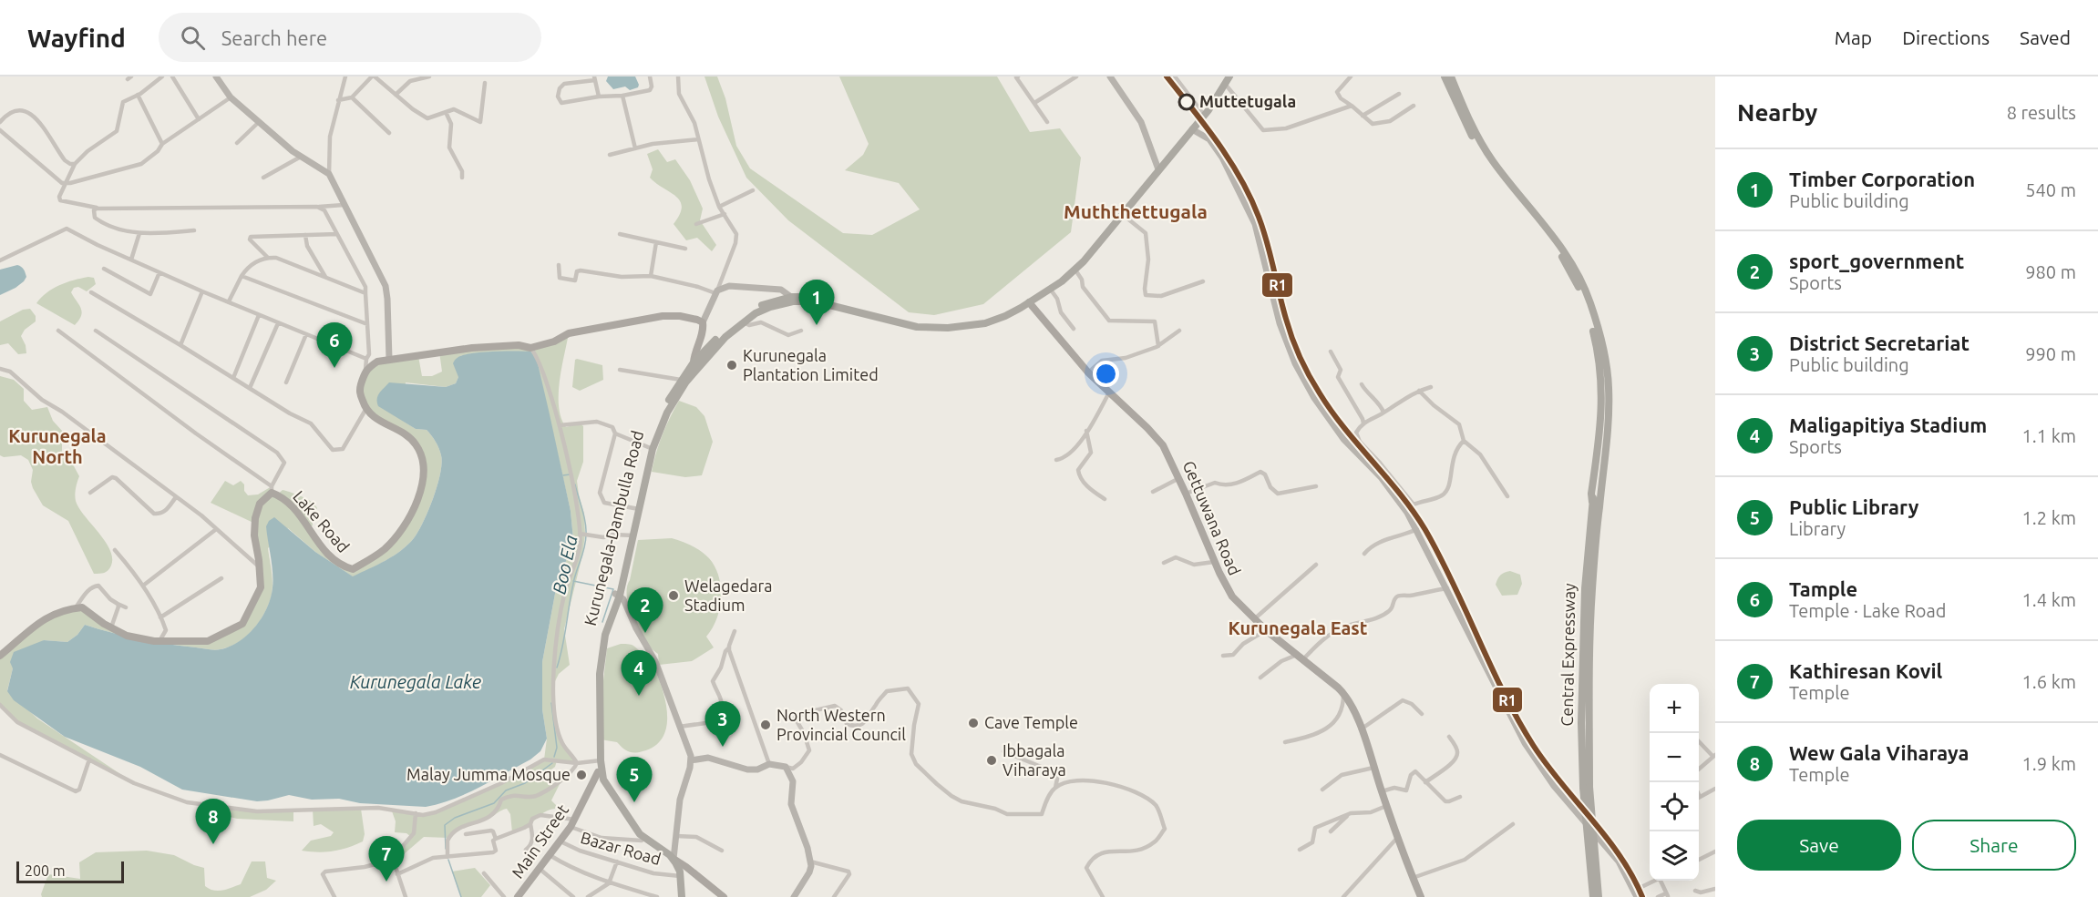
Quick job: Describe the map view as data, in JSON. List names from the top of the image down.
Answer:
{
  "streets": {
    "highway": ["Kurunegala-Dambulla Road", "Central Expressway"],
    "main road": ["Gettuwana Road", "Lake Road", "Main Street"],
    "street": ["Bazar Road"]
  },
  "crossings": [
    ["Gettuwana Road", "Kurunegala-Dambulla Road"],
    ["Kurunegala-Dambulla Road", "Main Street"],
    ["Kurunegala-Dambulla Road", "Bazar Road"],
    ["Main Street", "Bazar Road"]
  ],
  "districts": ["Muththettugala", "Kurunegala North", "Kurunegala East"],
  "water": ["Boo Ela", "Kurunegala Lake"],
  "places": [
    "Muttetugala",
    "Kurunegala Plantation Limited",
    "Welagedara Stadium",
    "Cave Temple",
    "North Western Provincial Council",
    "Ibbagala Viharaya",
    "Malay Jumma Mosque"
  ],
  "lines": ["transit line R1"],
  "scale_bar": "200 m",
  "page": {
    "header": "Wayfind",
    "search": "Search here",
    "nav": ["Map", "Directions", "Saved"],
    "heading": ["Nearby", "8 results"],
    "list": [
      {
        "mark": "1",
        "name": "Timber Corporation",
        "note": "Public building",
        "value": "540 m"
      },
      {
        "mark": "2",
        "name": "sport_government",
        "note": "Sports",
        "value": "980 m"
      },
      {
        "mark": "3",
        "name": "District Secretariat",
        "note": "Public building",
        "value": "990 m"
      },
      {
        "mark": "4",
        "name": "Maligapitiya Stadium",
        "note": "Sports",
        "value": "1.1 km"
      },
      {
        "mark": "5",
        "name": "Public Library",
        "note": "Library",
        "value": "1.2 km"
      },
      {
        "mark": "6",
        "name": "Tample",
        "note": "Temple · Lake Road",
        "value": "1.4 km"
      },
      {
        "mark": "7",
        "name": "Kathiresan Kovil",
        "note": "Temple",
        "value": "1.6 km"
      },
      {
        "mark": "8",
        "name": "Wew Gala Viharaya",
        "note": "Temple",
        "value": "1.9 km"
      }
    ],
    "pins": [
      "1",
      "6",
      "2",
      "4",
      "3",
      "5",
      "8",
      "7"
    ],
    "map_buttons": ["+", "−"],
    "buttons": ["Save", "Share"],
    "scale": "200 m"
  }
}
